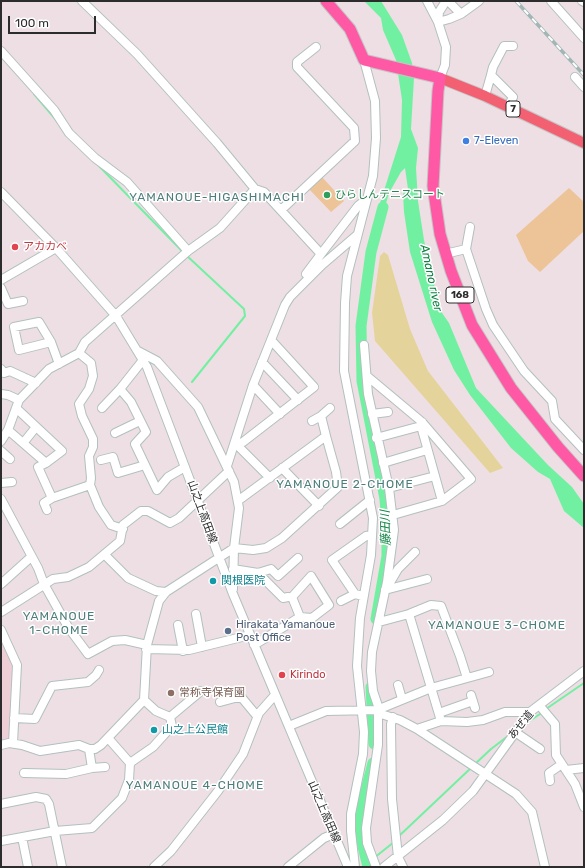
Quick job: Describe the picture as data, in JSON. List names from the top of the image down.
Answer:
{
  "streets": {
    "highway": ["168"],
    "main road": ["7"],
    "street": ["山之上高田線", "あぜ道"]
  },
  "crossings": [
    ["7", "168"]
  ],
  "districts": [
    "YAMANOUE-HIGASHIMACHI",
    "YAMANOUE 2-CHOME",
    "YAMANOUE 1-CHOME",
    "YAMANOUE 3-CHOME",
    "YAMANOUE 4-CHOME"
  ],
  "water": ["Amano river", "藤田川"],
  "places": [
    "7-Eleven",
    "ひらしんテニスコート",
    "アカカベ",
    "関根医院",
    "Hirakata Yamanoue Post Office",
    "Kirindo",
    "常称寺保育園",
    "山之上公民館"
  ],
  "scale_bar": "100 m"
}
